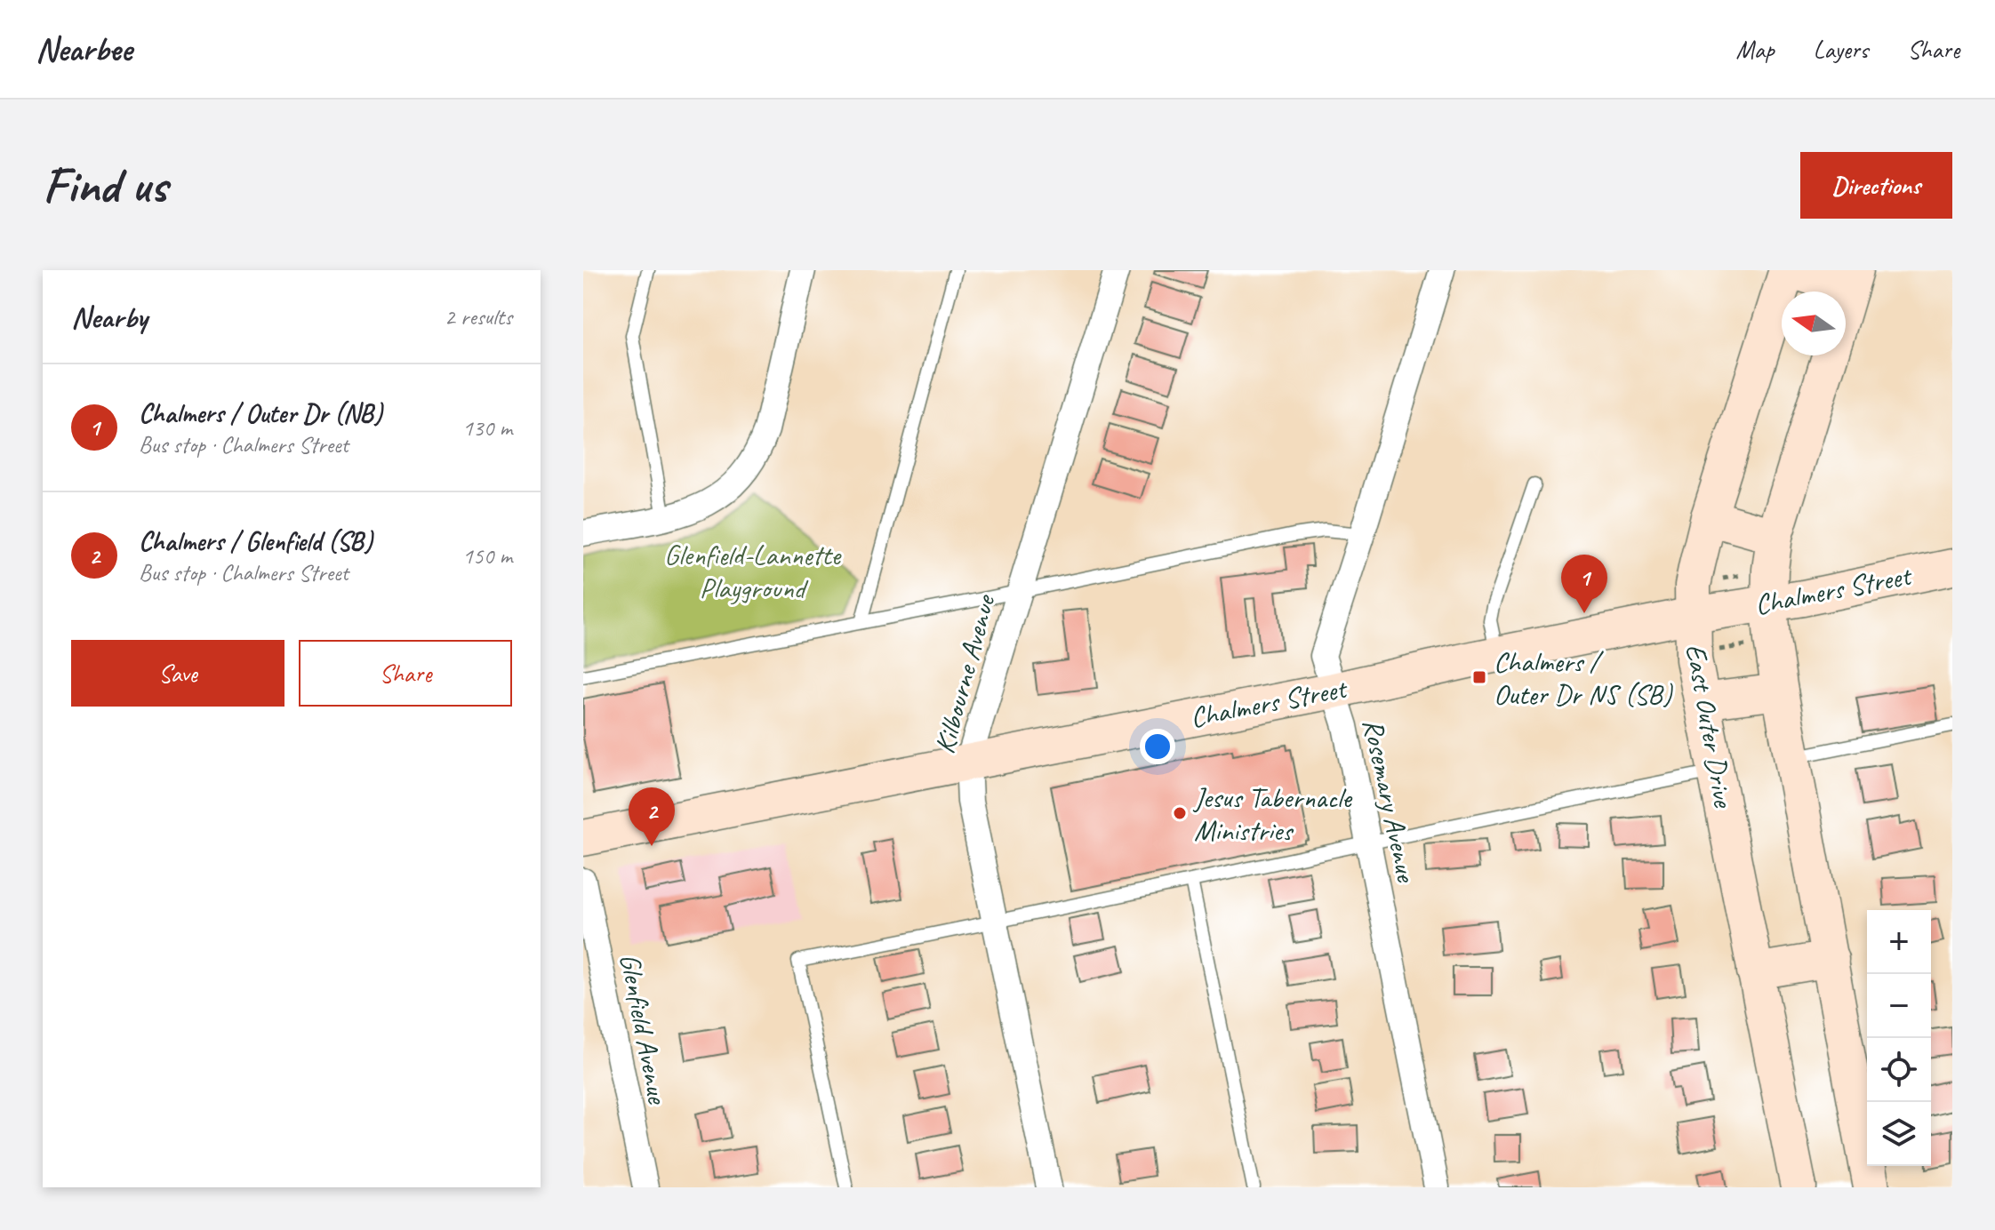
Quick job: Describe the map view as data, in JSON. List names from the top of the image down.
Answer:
{
  "streets": {
    "street": [
      "Chalmers Street",
      "Kilbourne Avenue",
      "East Outer Drive",
      "Rosemary Avenue",
      "Glenfield Avenue"
    ]
  },
  "crossings": [
    ["Chalmers Street", "Kilbourne Avenue"],
    ["Chalmers Street", "East Outer Drive"],
    ["Chalmers Street", "Rosemary Avenue"]
  ],
  "parks": ["Glenfield-Lannette Playground"],
  "places": {
    "transit": ["Chalmers / Outer Dr NS (SB)"],
    "other": ["Jesus Tabernacle Ministries"]
  },
  "north": "left",
  "page": {
    "header": "Nearbee",
    "nav": ["Map", "Layers", "Share"],
    "buttons": [
      "Directions",
      ["Save", "Share"]
    ],
    "title": "Find us",
    "heading": ["Nearby", "2 results"],
    "list": [
      {
        "mark": "1",
        "name": "Chalmers / Outer Dr (NB)",
        "note": "Bus stop · Chalmers Street",
        "value": "130 m"
      },
      {
        "mark": "2",
        "name": "Chalmers / Glenfield (SB)",
        "note": "Bus stop · Chalmers Street",
        "value": "150 m"
      }
    ],
    "pins": ["1", "2"],
    "map_buttons": ["+", "−"]
  }
}
